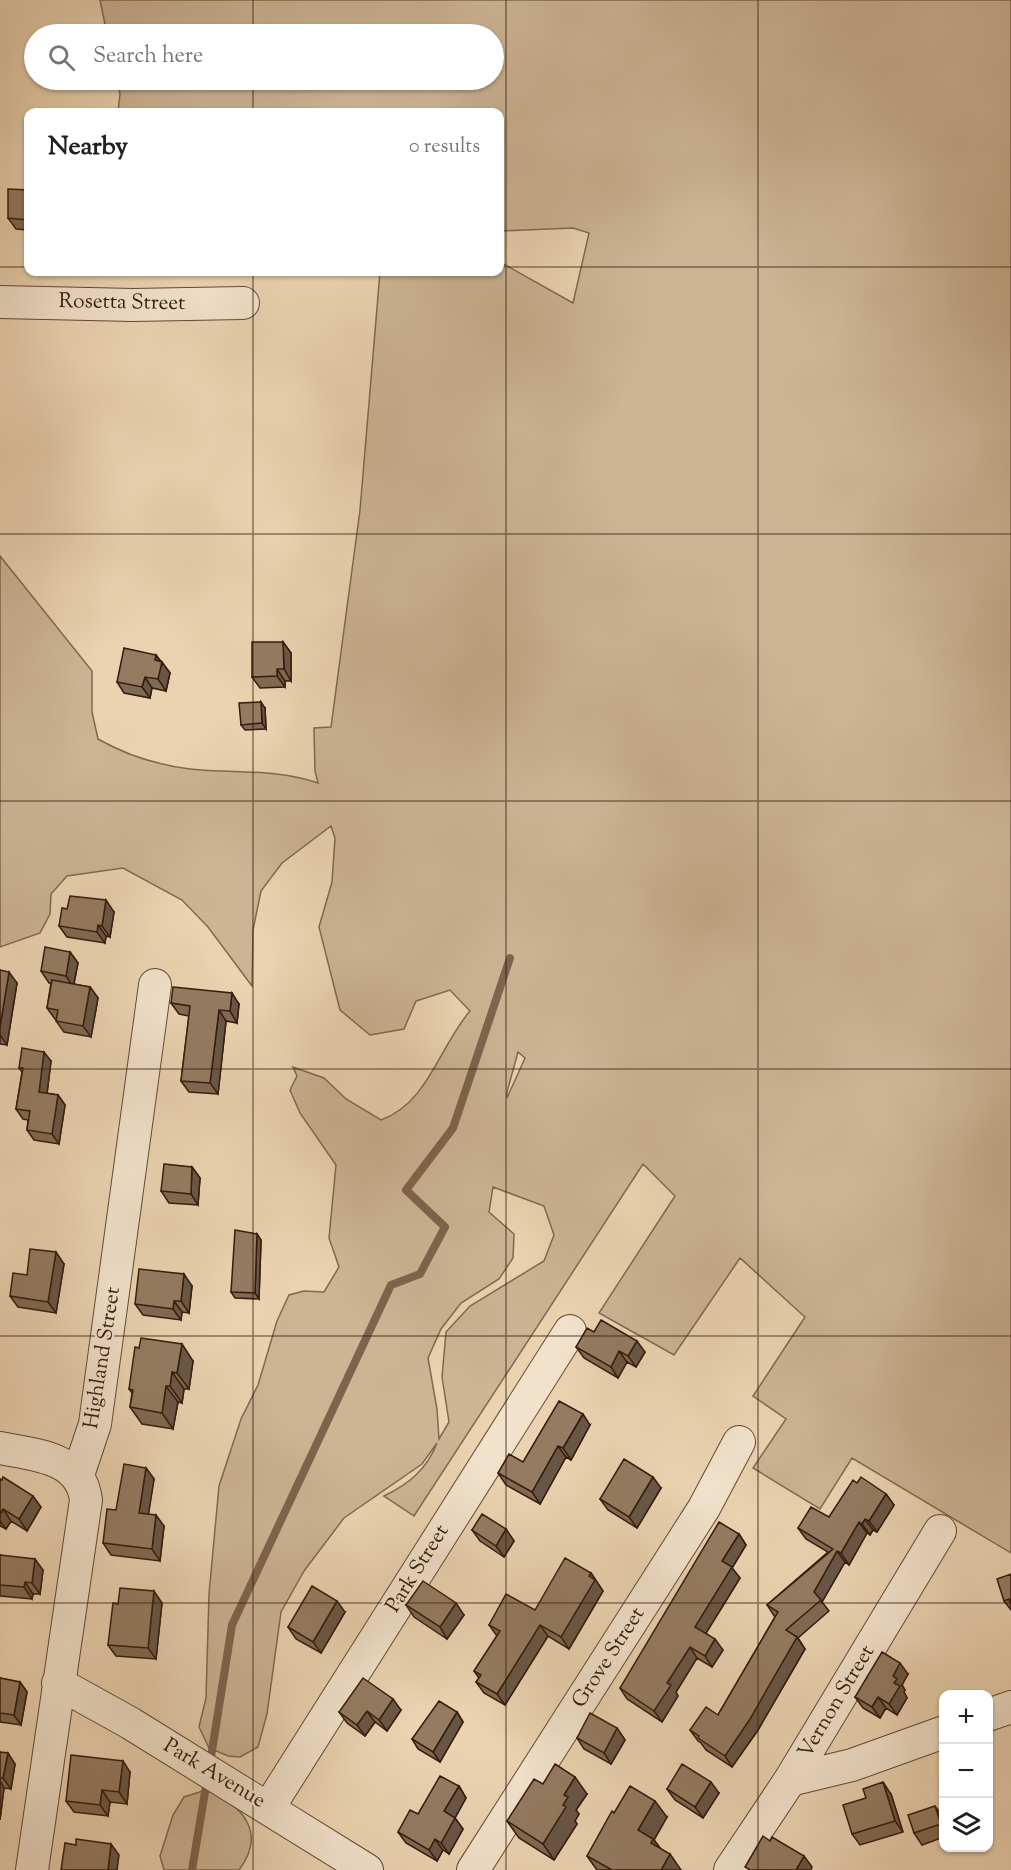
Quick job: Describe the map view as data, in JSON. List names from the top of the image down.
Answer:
{
  "streets": {
    "street": [
      "Rosetta Street",
      "Highland Street",
      "Park Street",
      "Grove Street",
      "Vernon Street",
      "Park Avenue"
    ]
  },
  "crossings": [
    ["Park Street", "Park Avenue"]
  ],
  "page": {
    "search": "Search here",
    "heading": ["Nearby", "0 results"],
    "map_buttons": ["+", "−"]
  }
}
